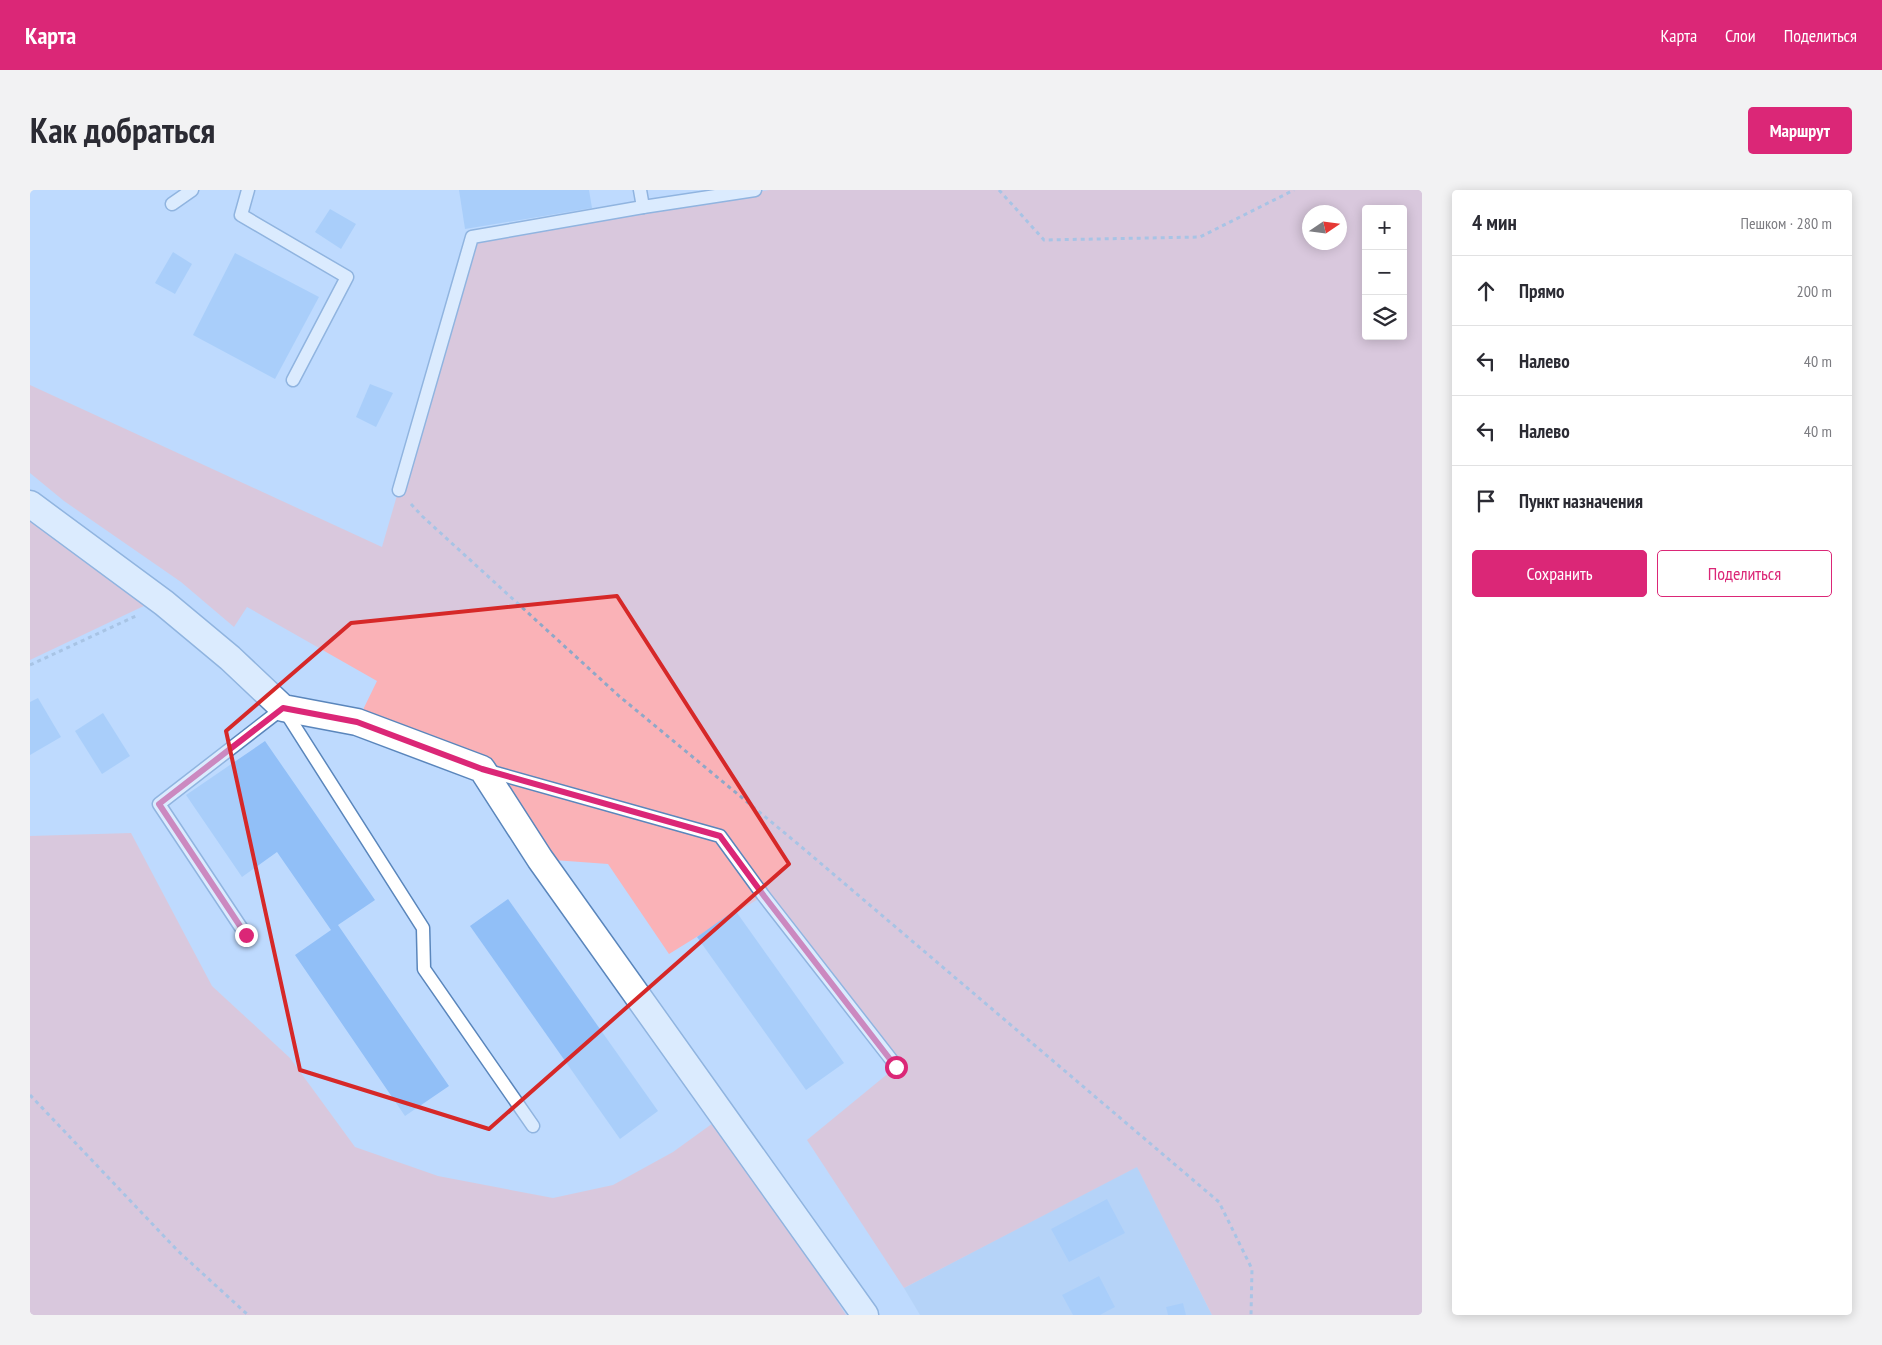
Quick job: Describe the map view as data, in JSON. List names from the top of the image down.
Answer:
{
  "north": "right",
  "page": {
    "header": "Карта",
    "nav": ["Карта", "Слои", "Поделиться"],
    "title": "Как добраться",
    "buttons": [
      "Маршрут",
      ["Сохранить", "Поделиться"]
    ],
    "heading": ["4 мин", "Пешком · 280 m"],
    "map_buttons": ["+", "−"],
    "list": [
      ["Прямо", "200 m"],
      ["Налево", "40 m"],
      ["Налево", "40 m"],
      "Пункт назначения"
    ]
  }
}
